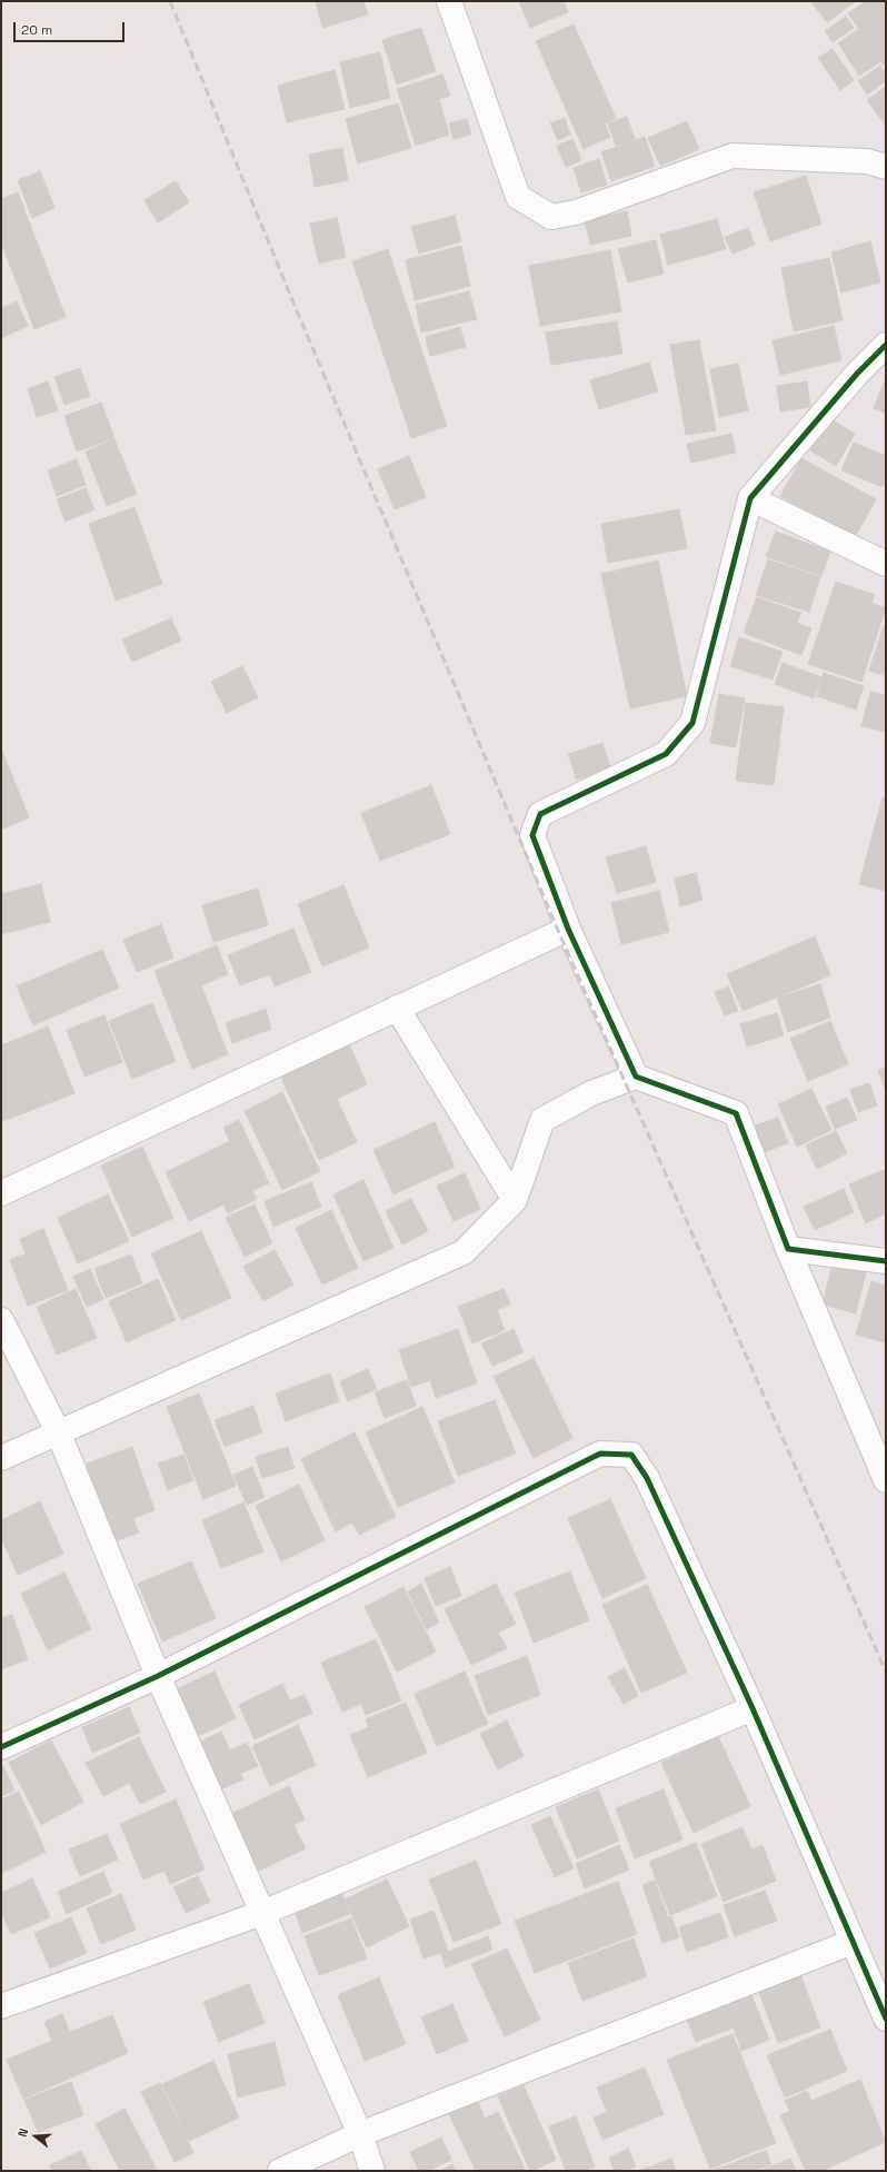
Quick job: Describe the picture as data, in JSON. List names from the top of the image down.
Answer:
{
  "scale_bar": "20 m",
  "north": "left"
}
